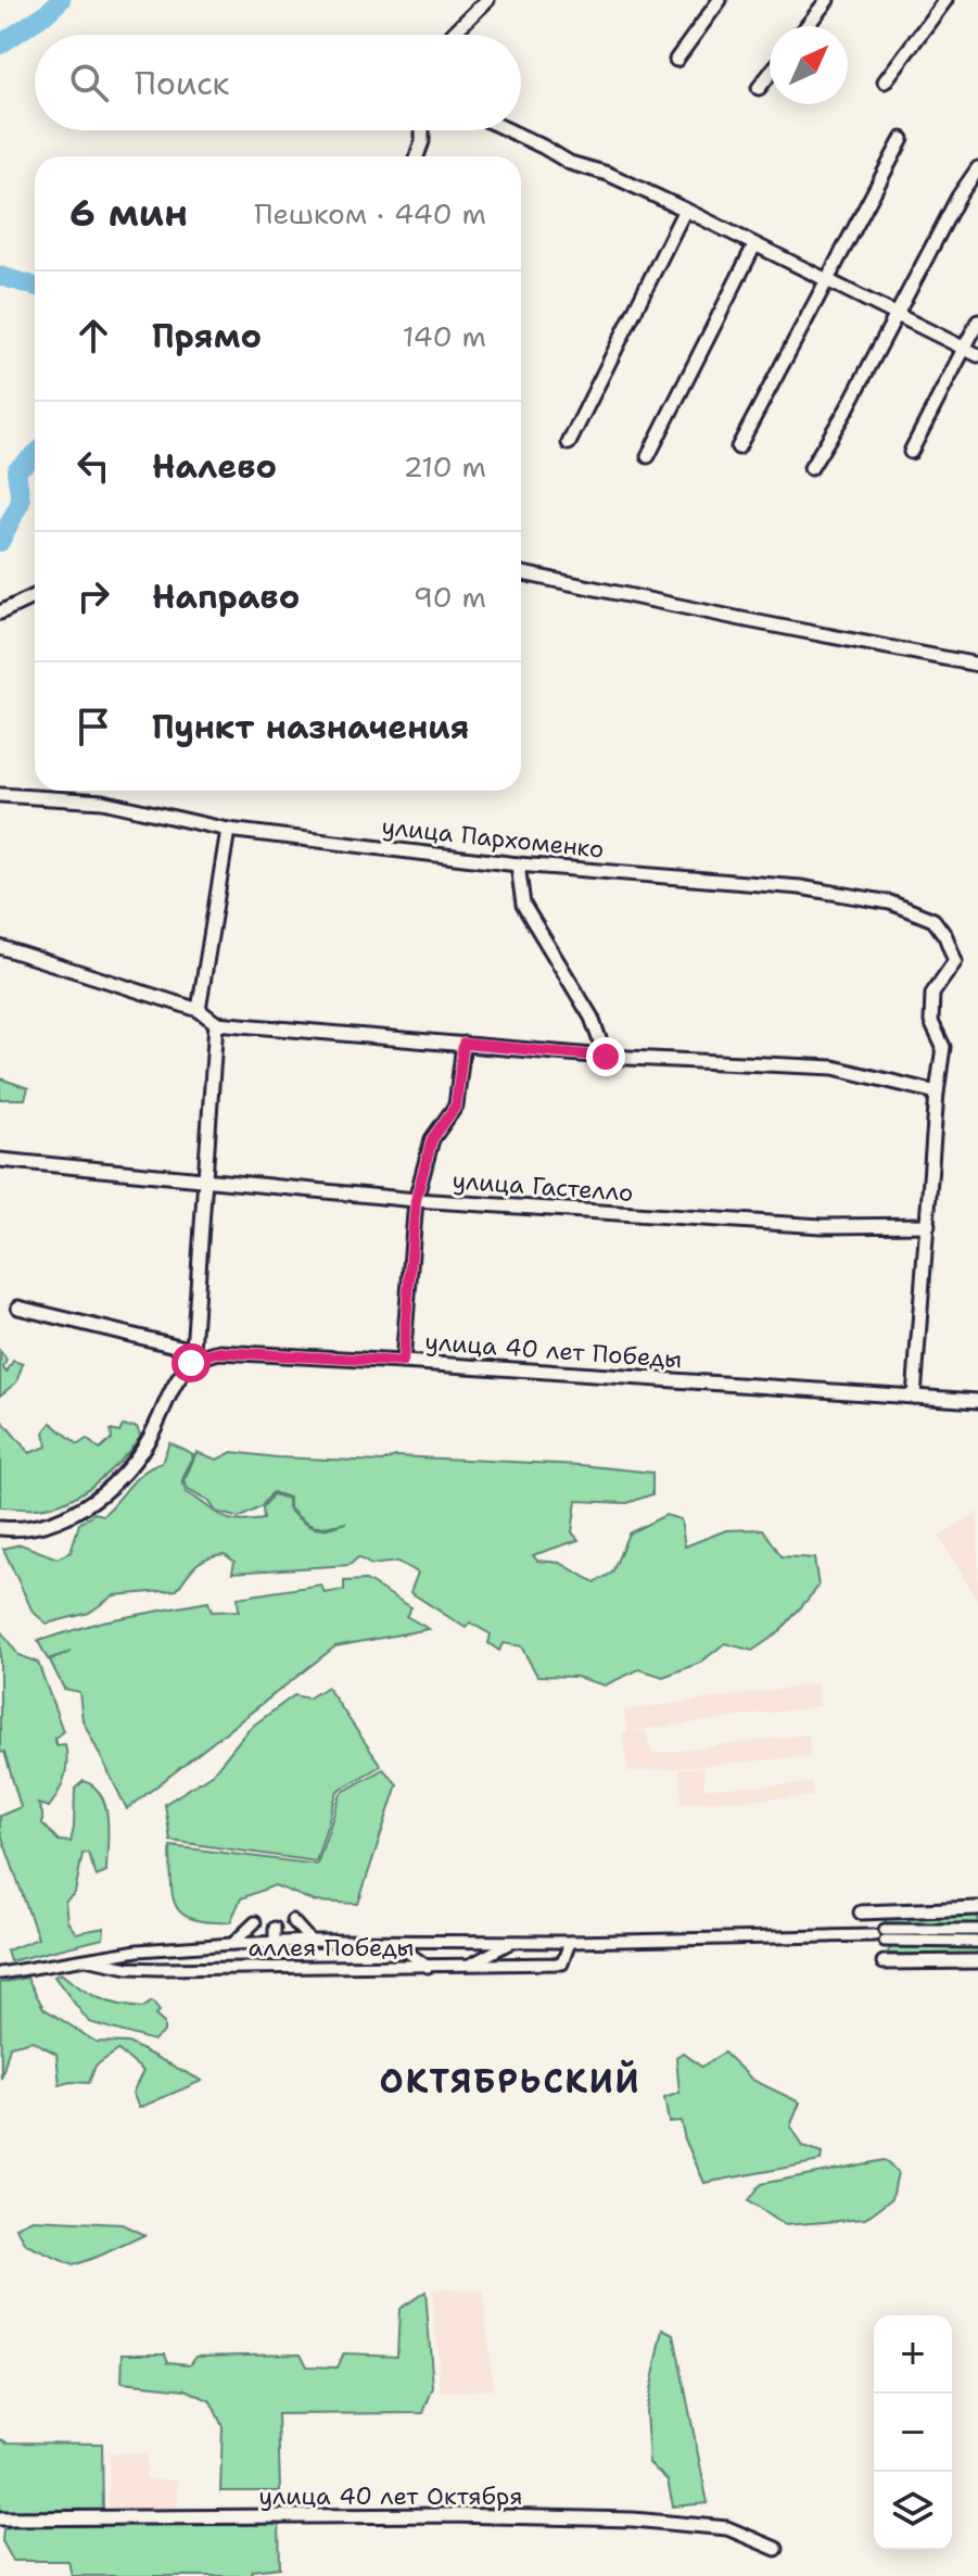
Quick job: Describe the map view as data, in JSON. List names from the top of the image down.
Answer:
{
  "streets": {
    "street": [
      "улица Пархоменко",
      "улица Гастелло",
      "улица 40 лет Победы",
      "аллея Победы",
      "улица 40 лет Октября"
    ]
  },
  "districts": ["ОКТЯБРЬСКИЙ"],
  "north": "top right",
  "page": {
    "search": "Поиск",
    "heading": ["6 мин", "Пешком · 440 m"],
    "list": [
      ["Прямо", "140 m"],
      ["Налево", "210 m"],
      ["Направо", "90 m"],
      "Пункт назначения"
    ],
    "map_buttons": ["+", "−"]
  }
}
